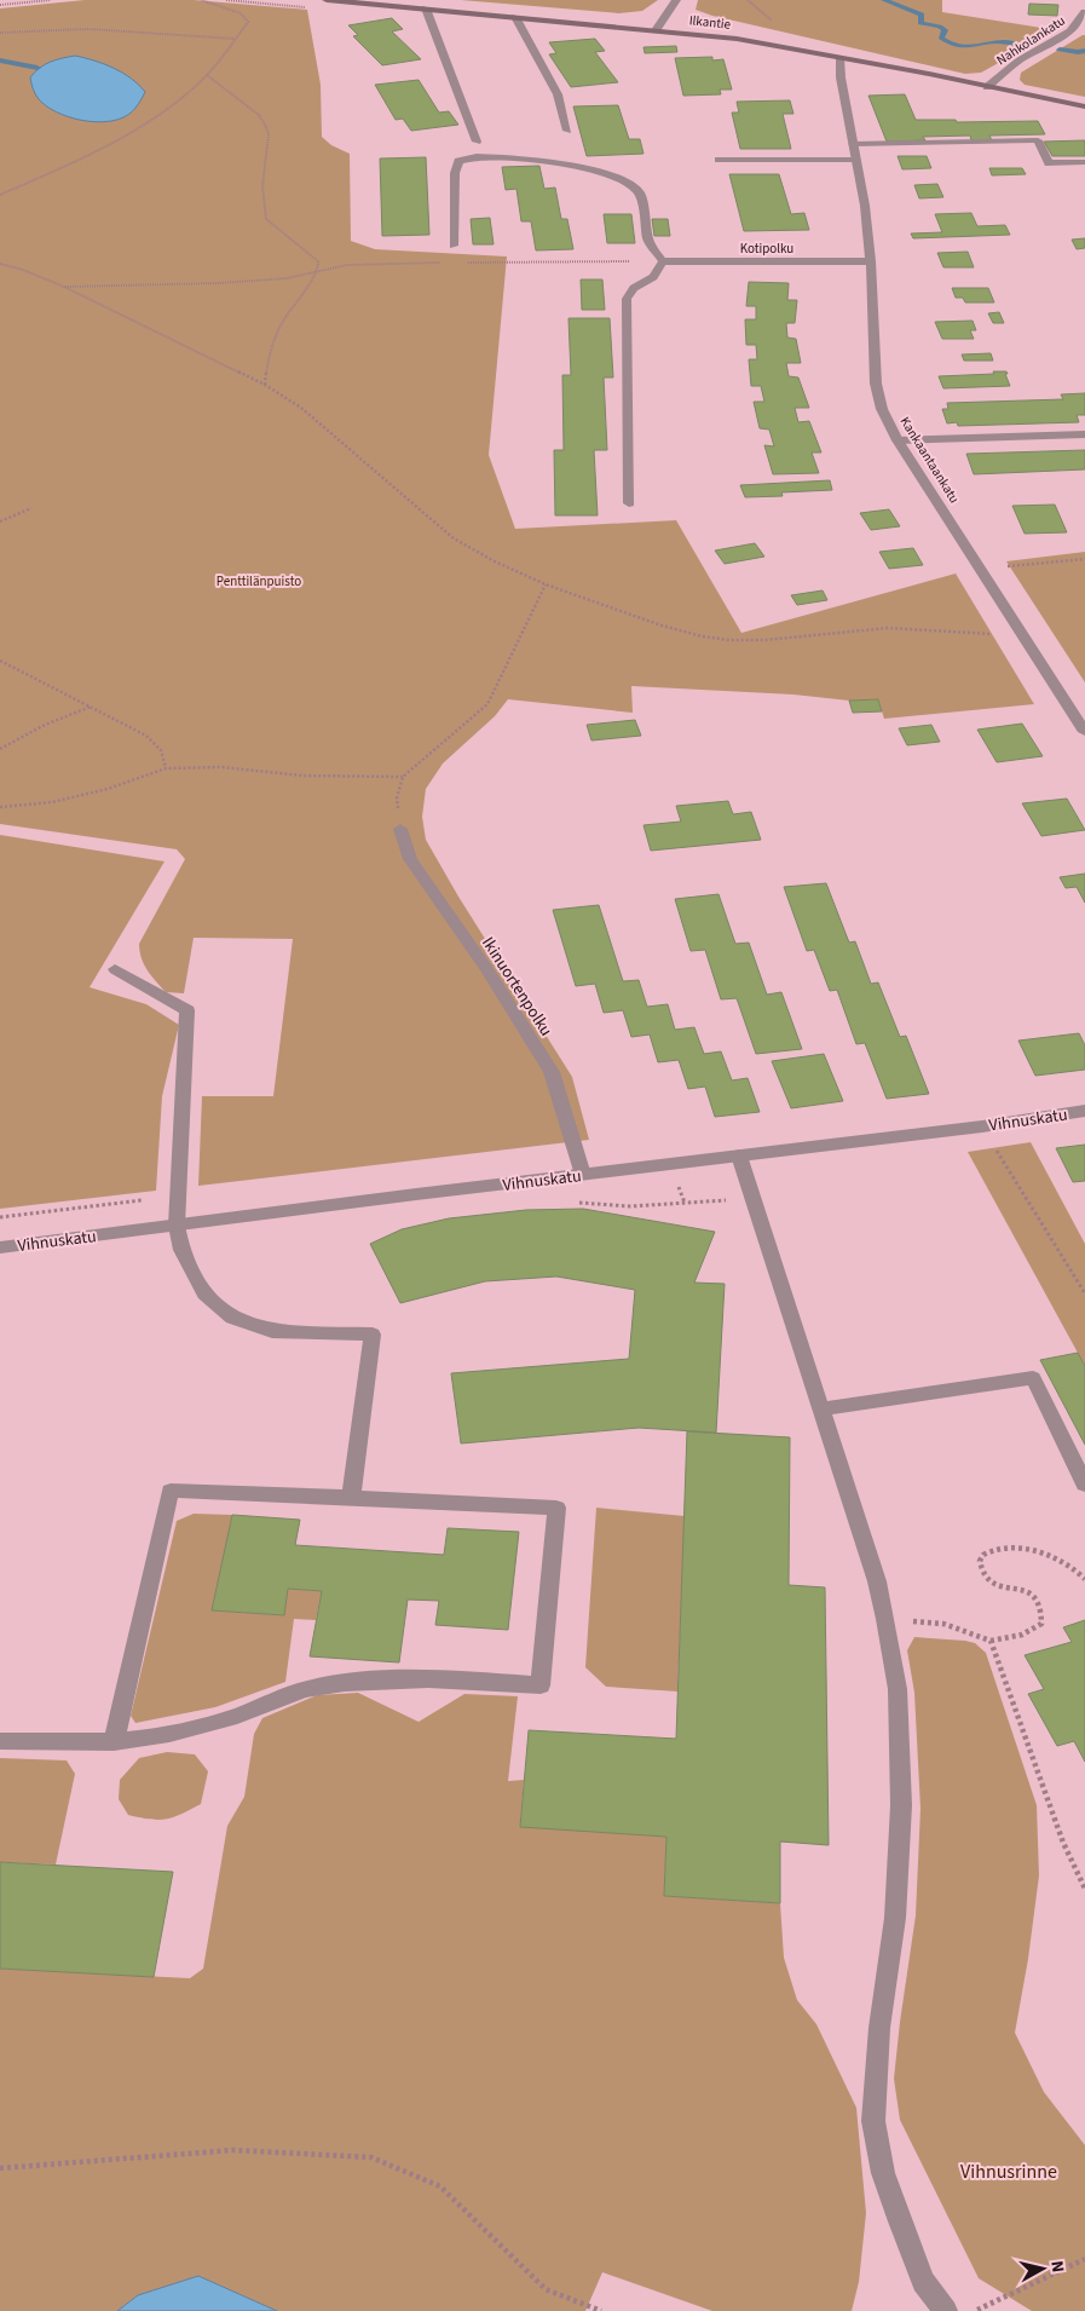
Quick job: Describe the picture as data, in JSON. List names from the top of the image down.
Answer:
{
  "streets": {
    "main road": ["Ilkantie"],
    "street": [
      "Nahkolankatu",
      "Kotipolku",
      "Kankaantaankatu",
      "Ikinuortenpolku",
      "Vihnuskatu"
    ]
  },
  "crossings": [
    ["Ilkantie", "Nahkolankatu"],
    ["Ilkantie", "Kankaantaankatu"],
    ["Kotipolku", "Kankaantaankatu"],
    ["Ikinuortenpolku", "Vihnuskatu"]
  ],
  "parks": ["Penttilänpuisto", "Vihnusrinne"],
  "north": "right"
}
